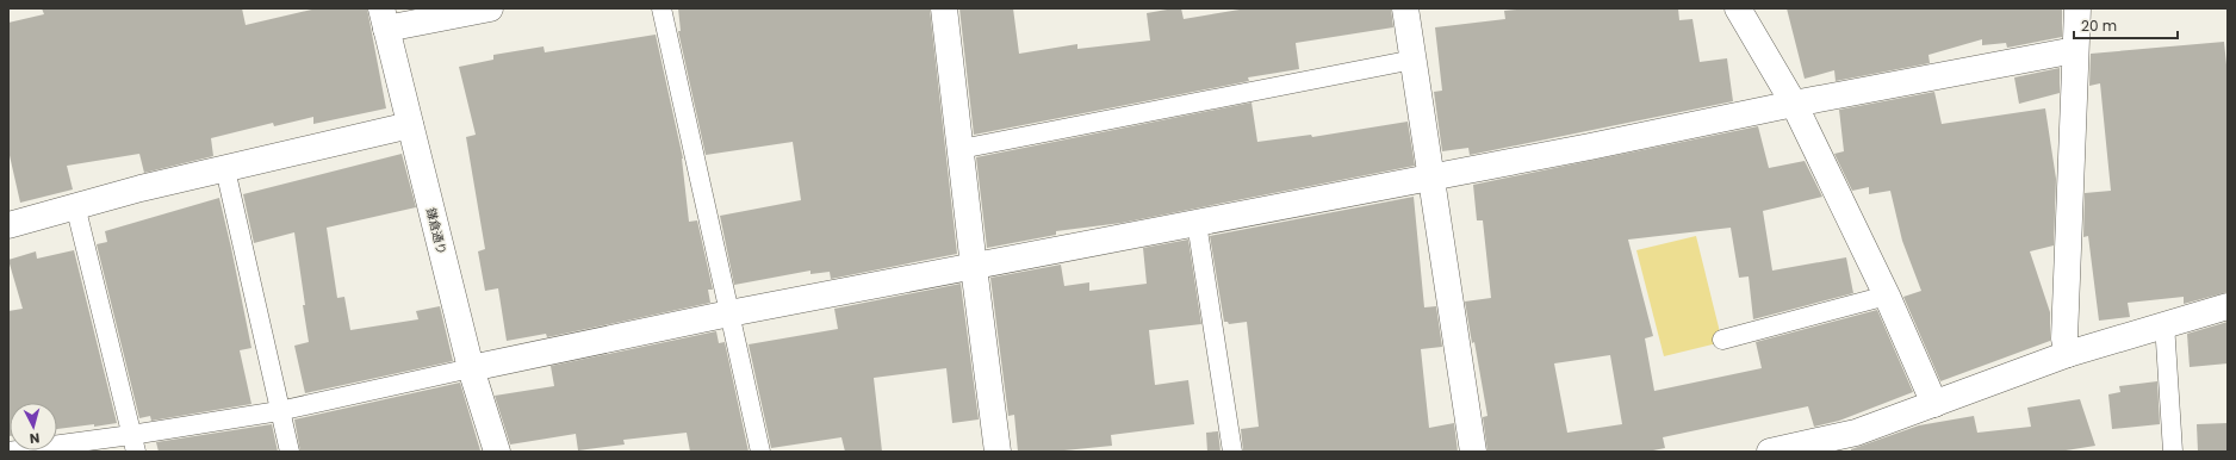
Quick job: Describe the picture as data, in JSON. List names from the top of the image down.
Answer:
{
  "streets": {
    "street": ["鎌倉通り"]
  },
  "scale_bar": "20 m",
  "north": "bottom"
}
